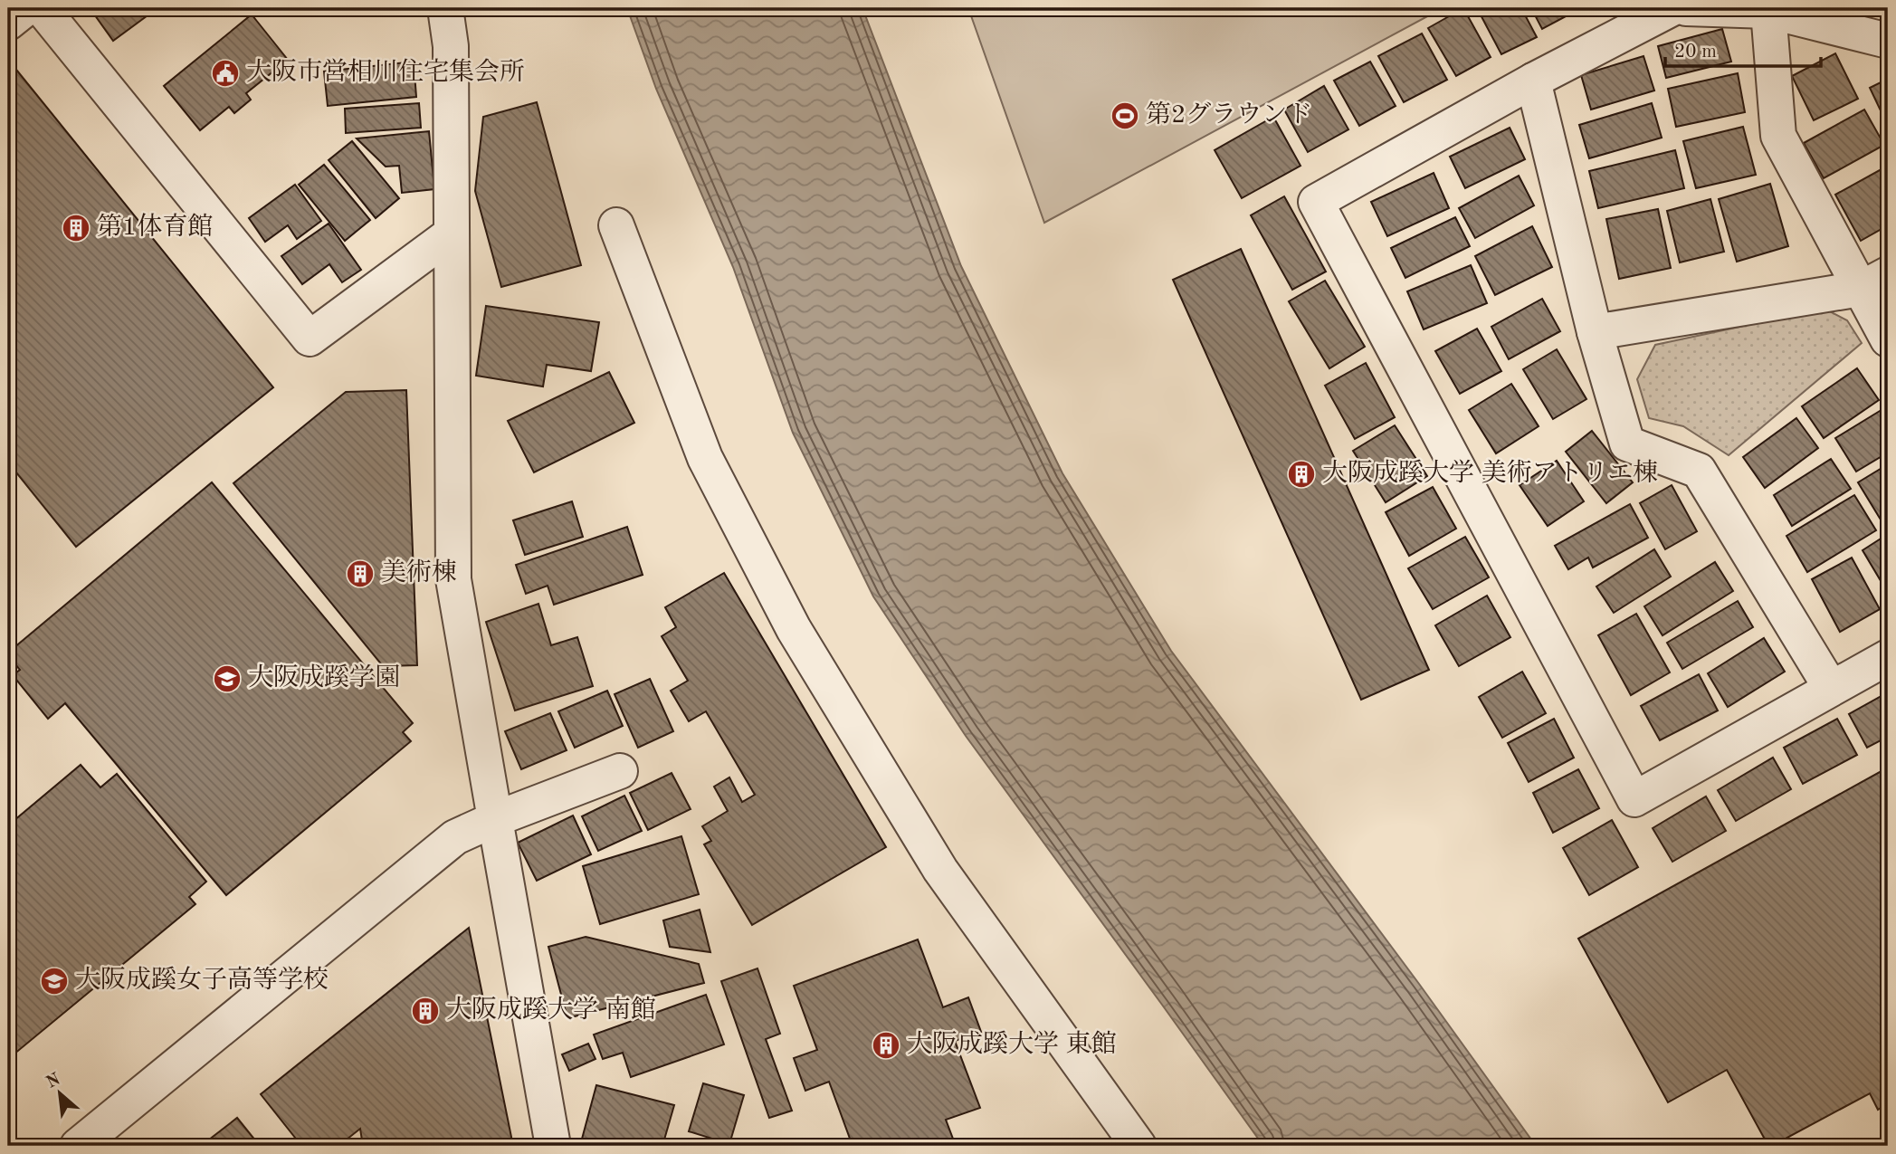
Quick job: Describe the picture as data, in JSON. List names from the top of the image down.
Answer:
{
  "places": {
    "public building": ["大阪市営相川住宅集会所"],
    "sports": ["第2グラウンド"],
    "building": [
      "第1体育館",
      "大阪成蹊大学 美術アトリエ棟",
      "美術棟",
      "大阪成蹊大学 南館",
      "大阪成蹊大学 東館"
    ],
    "school or university": ["大阪成蹊学園", "大阪成蹊女子高等学校"]
  },
  "scale_bar": "20 m",
  "north": "top left"
}
